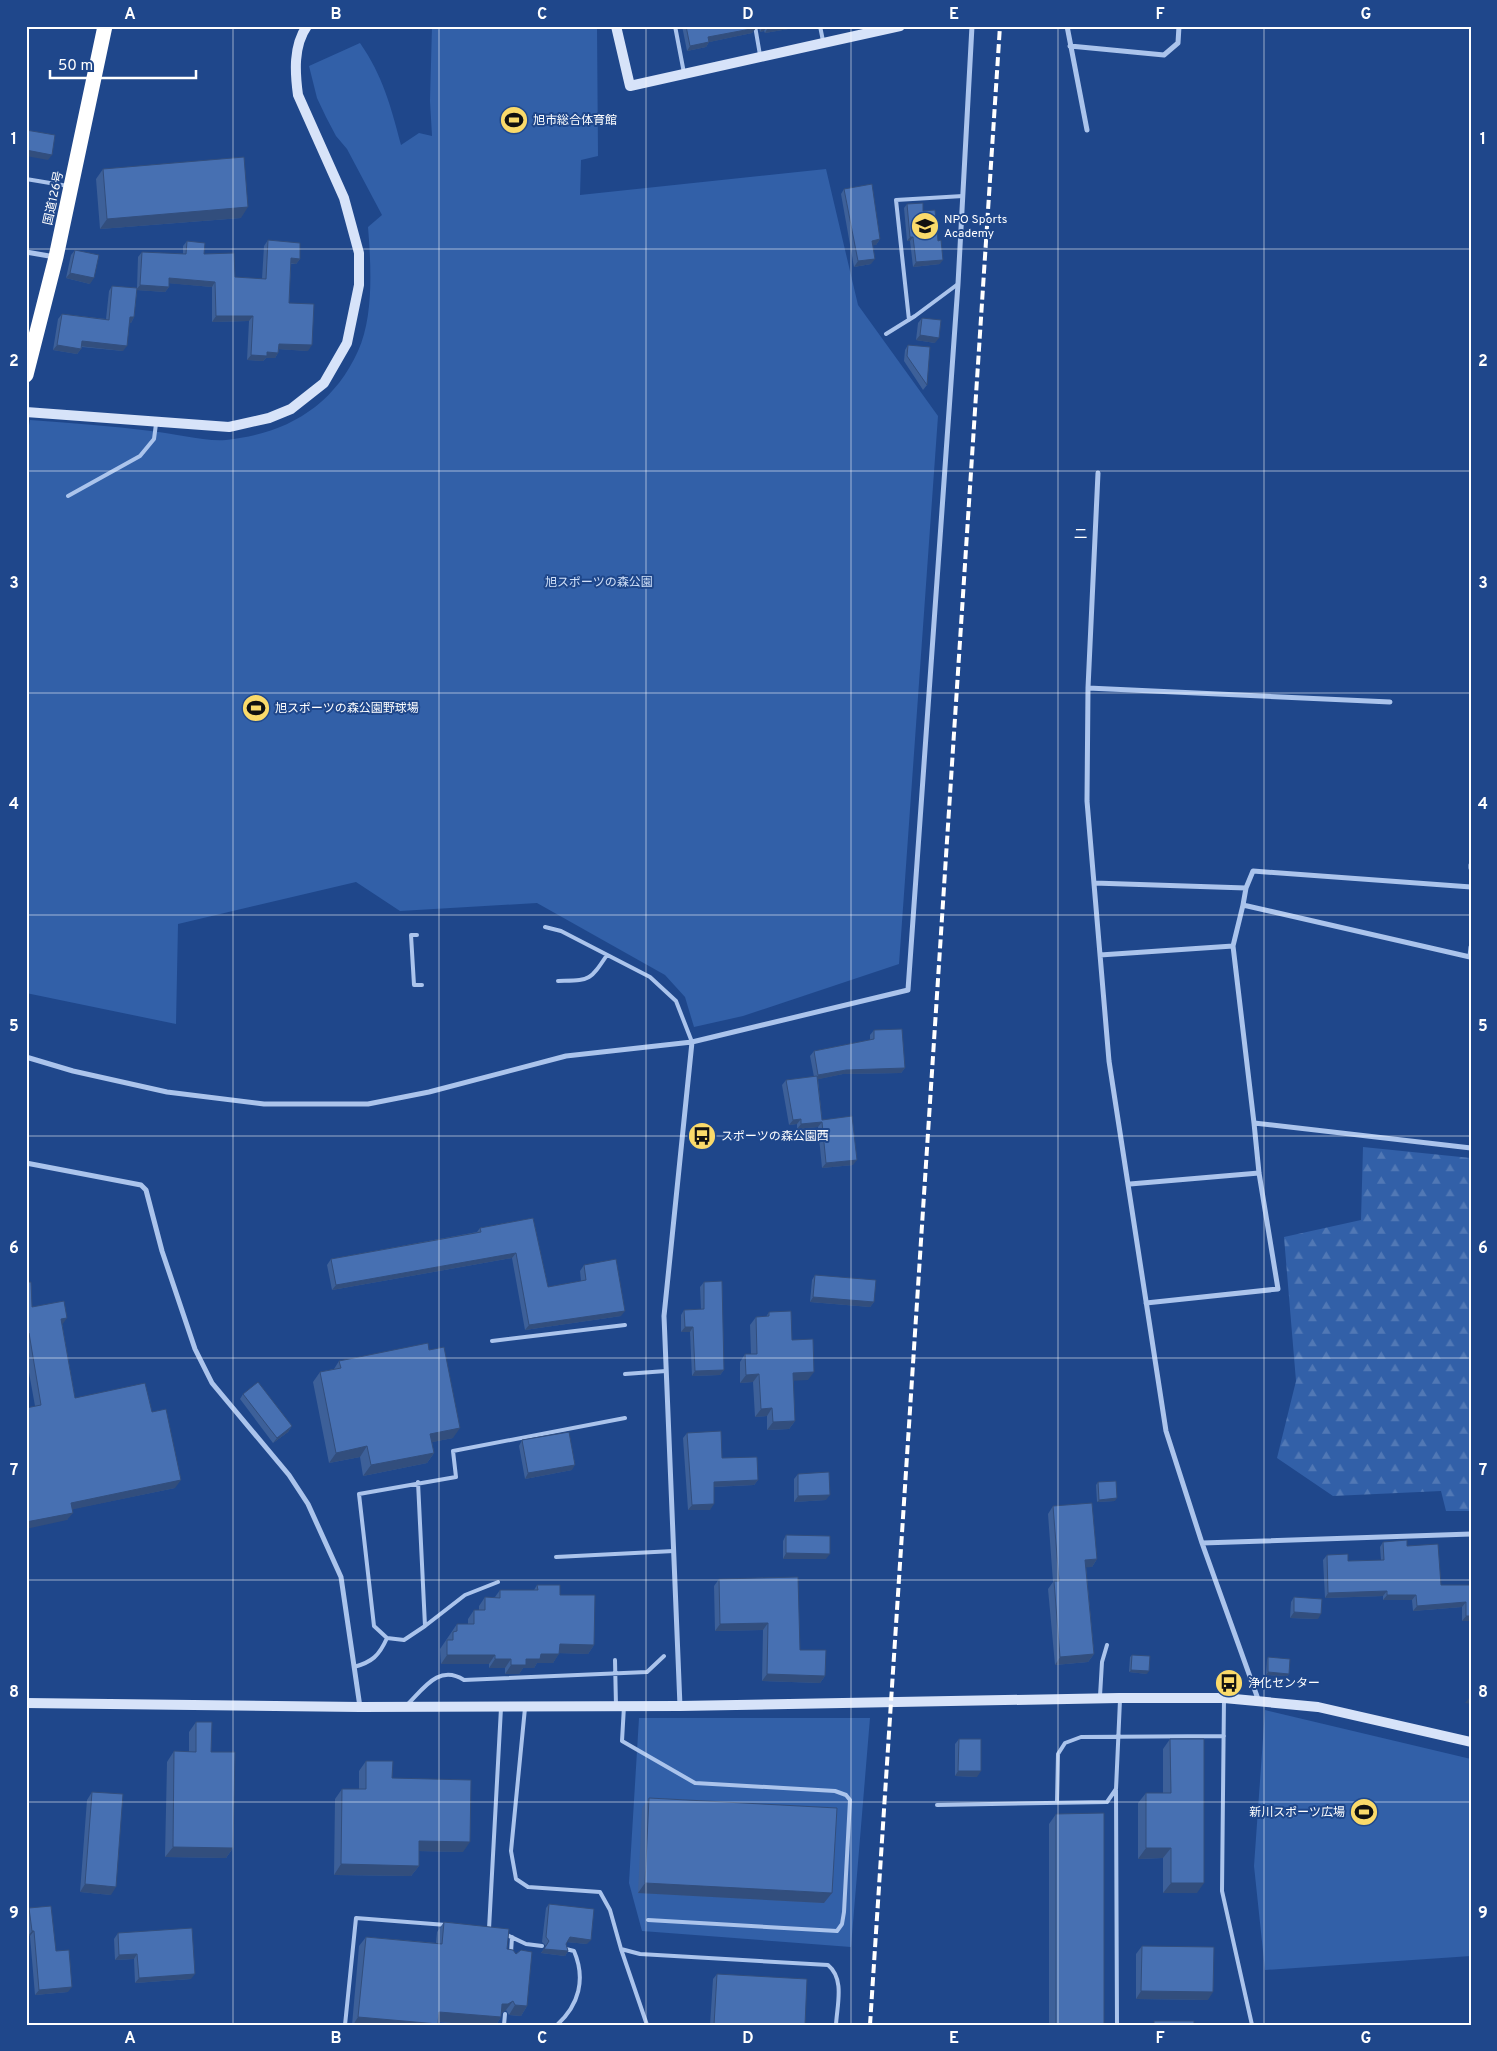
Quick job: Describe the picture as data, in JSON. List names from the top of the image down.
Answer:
{
  "streets": {
    "highway": ["国道126号"]
  },
  "districts": ["ニ"],
  "parks": ["旭スポーツの森公園"],
  "places": {
    "sports": ["旭市総合体育館", "旭スポーツの森公園野球場", "新川スポーツ広場"],
    "school or university": ["NPO Sports Academy"],
    "bus stop": ["スポーツの森公園西", "浄化センター"]
  },
  "scale_bar": "50 m",
  "grid": {
    "columns": [
      "A",
      "B",
      "C",
      "D",
      "E",
      "F",
      "G"
    ],
    "rows": [
      "1",
      "2",
      "3",
      "4",
      "5",
      "6",
      "7",
      "8",
      "9"
    ]
  }
}
